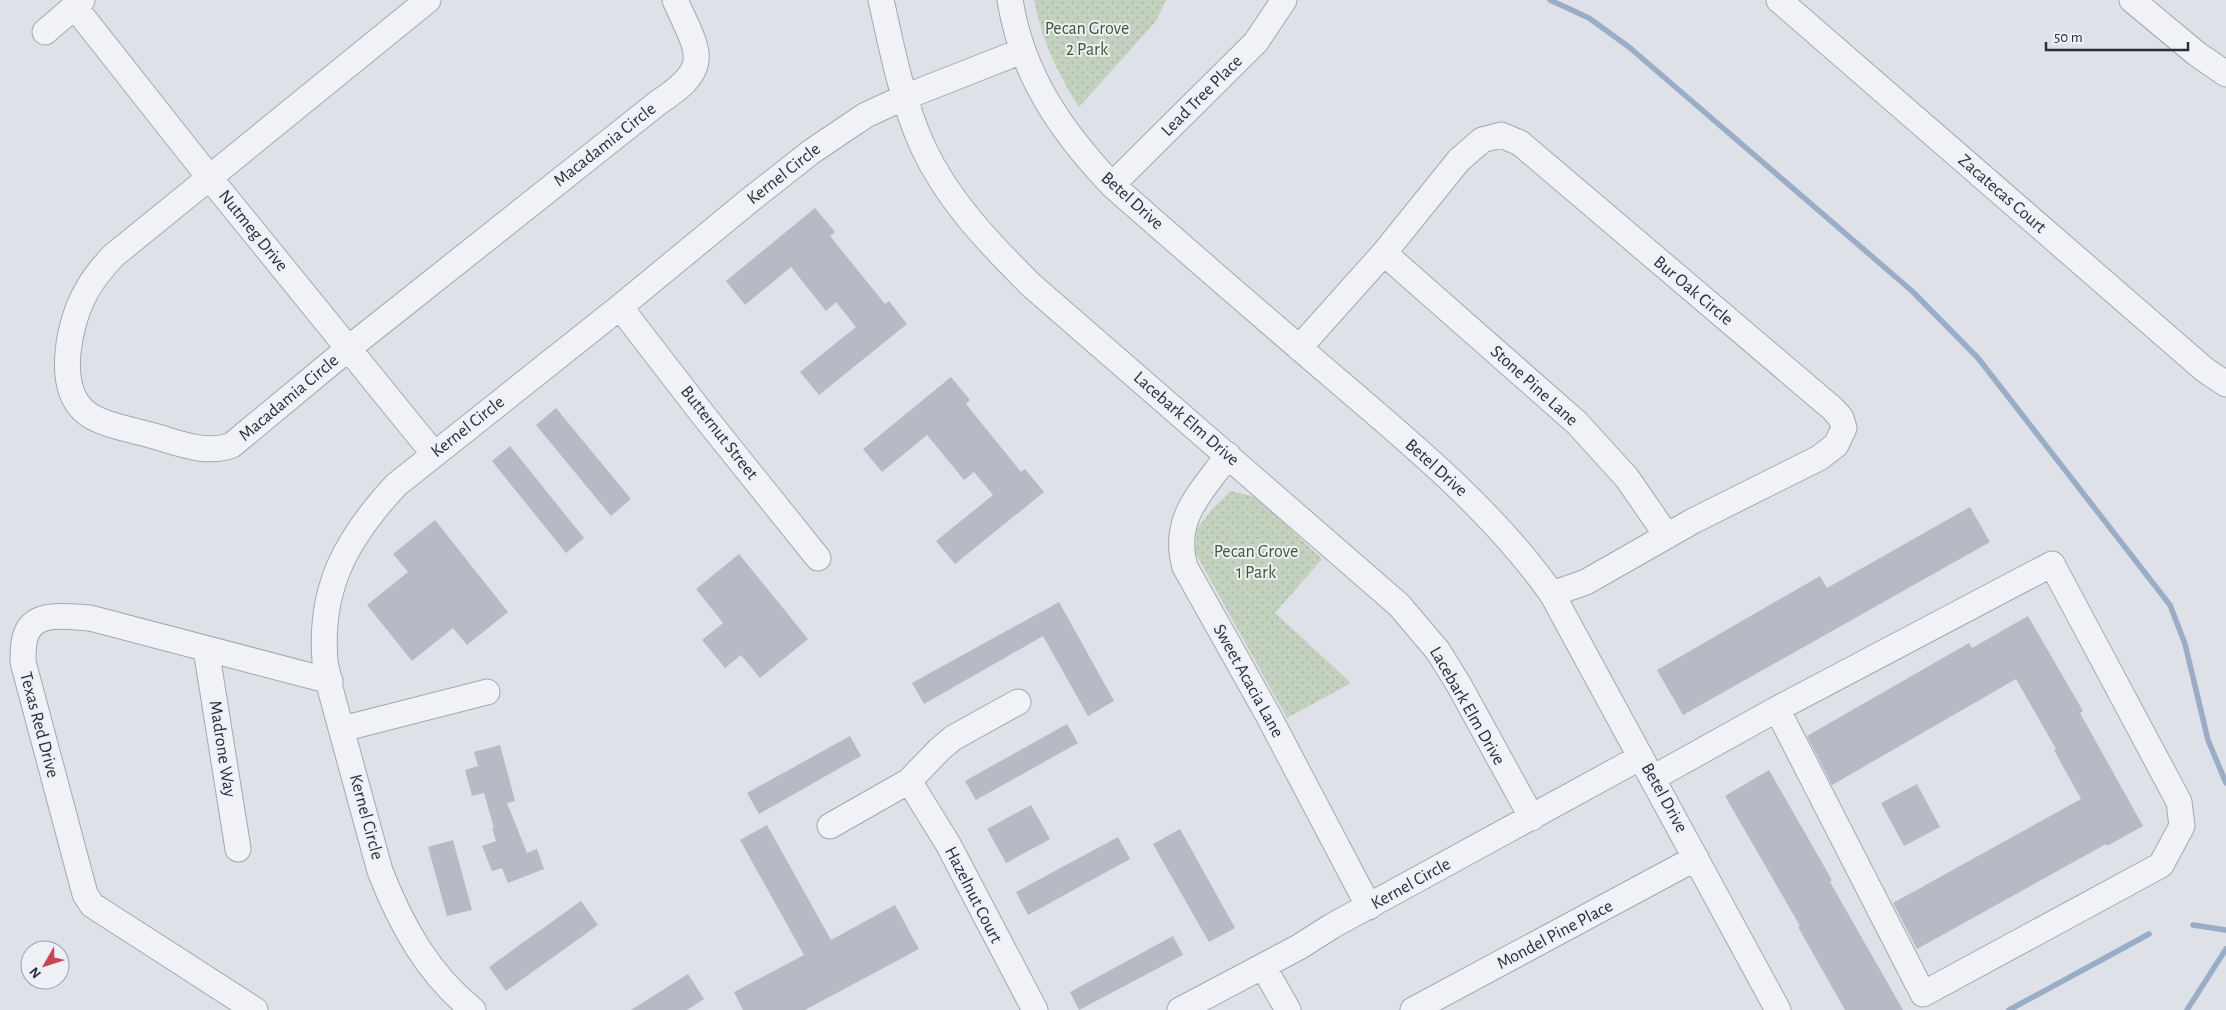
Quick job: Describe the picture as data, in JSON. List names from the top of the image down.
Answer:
{
  "streets": {
    "street": [
      "Lead Tree Place",
      "Macadamia Circle",
      "Kernel Circle",
      "Zacatecas Court",
      "Betel Drive",
      "Nutmeg Drive",
      "Bur Oak Circle",
      "Stone Pine Lane",
      "Lacebark Elm Drive",
      "Butternut Street",
      "Sweet Acacia Lane",
      "Texas Red Drive",
      "Madrone Way",
      "Hazelnut Court",
      "Mondel Pine Place"
    ]
  },
  "crossings": [
    ["Lead Tree Place", "Betel Drive"],
    ["Macadamia Circle", "Nutmeg Drive"],
    ["Kernel Circle", "Betel Drive"],
    ["Kernel Circle", "Nutmeg Drive"],
    ["Kernel Circle", "Lacebark Elm Drive"],
    ["Kernel Circle", "Butternut Street"],
    ["Kernel Circle", "Sweet Acacia Lane"],
    ["Kernel Circle", "Texas Red Drive"],
    ["Betel Drive", "Bur Oak Circle"],
    ["Betel Drive", "Mondel Pine Place"],
    ["Bur Oak Circle", "Stone Pine Lane"],
    ["Lacebark Elm Drive", "Sweet Acacia Lane"],
    ["Texas Red Drive", "Madrone Way"]
  ],
  "parks": ["Pecan Grove 2 Park", "Pecan Grove 1 Park"],
  "scale_bar": "50 m",
  "north": "bottom left"
}
